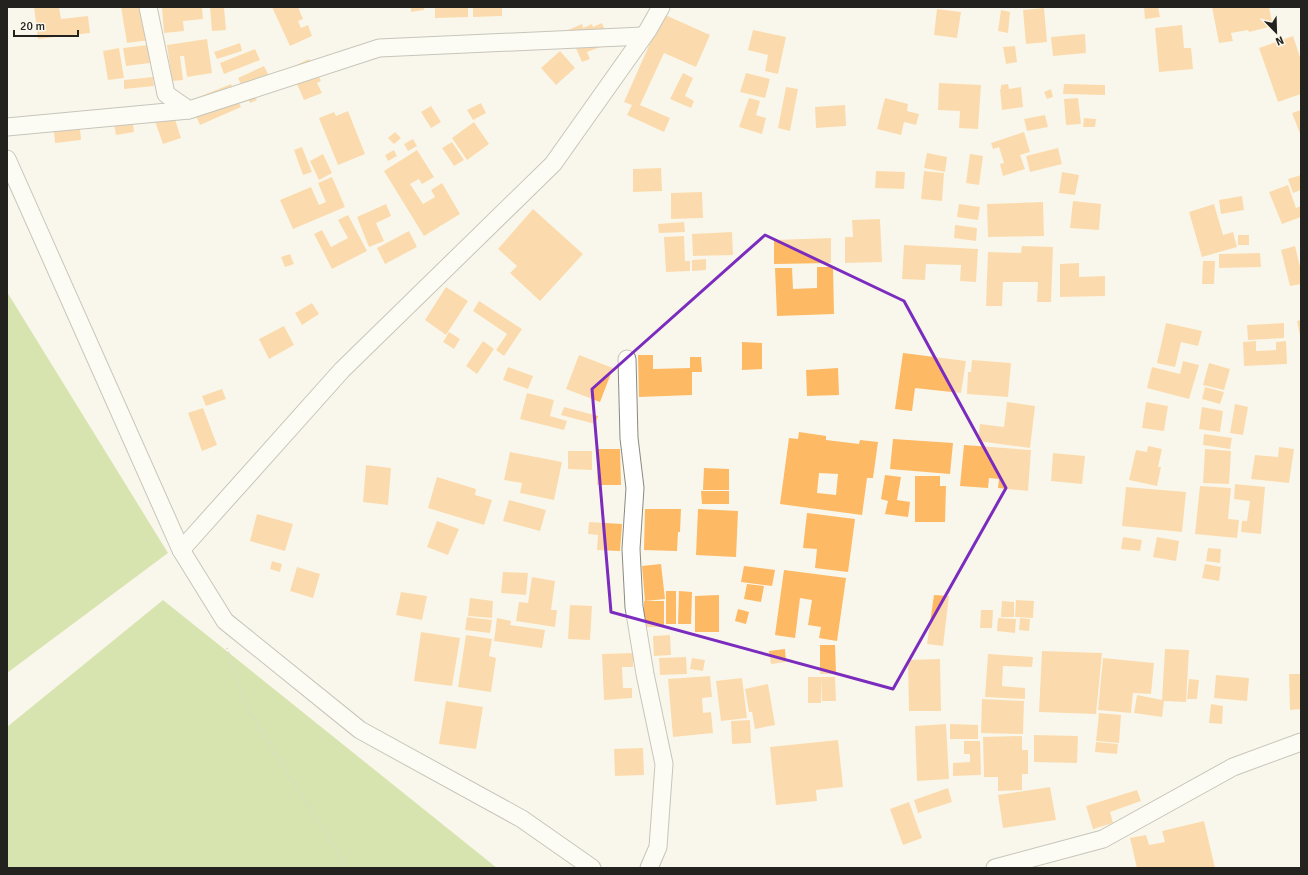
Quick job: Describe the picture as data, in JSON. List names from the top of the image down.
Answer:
{
  "scale_bar": "20 m",
  "north": "bottom right"
}
